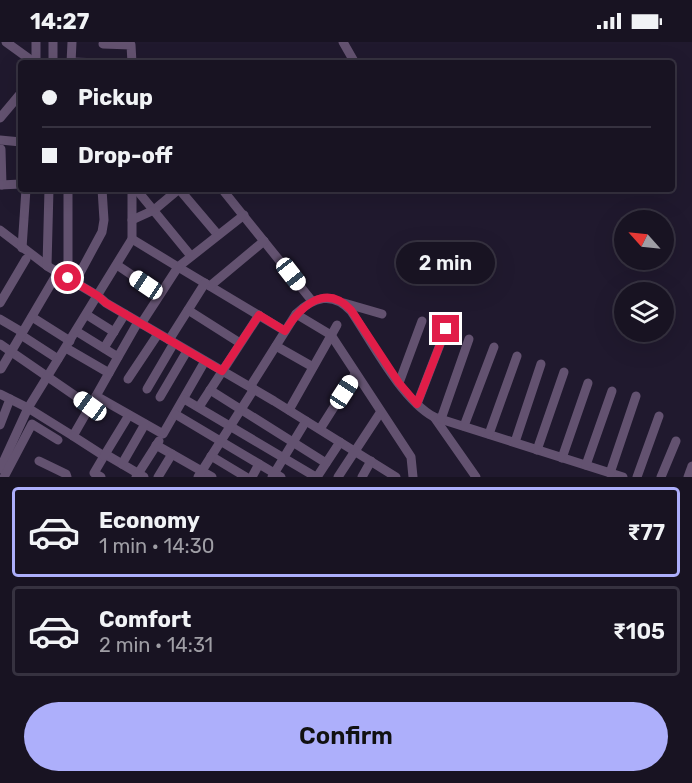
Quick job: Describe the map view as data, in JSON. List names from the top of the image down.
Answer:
{
  "north": "top left",
  "page": {
    "status": "14:27",
    "banner": ["Pickup", "Drop-off"],
    "bubble": "2 min",
    "list": [
      {
        "name": "Economy",
        "note": "1 min · 14:30",
        "value": "₹77"
      },
      {
        "name": "Comfort",
        "note": "2 min · 14:31",
        "value": "₹105"
      }
    ],
    "buttons": "Confirm"
  }
}
